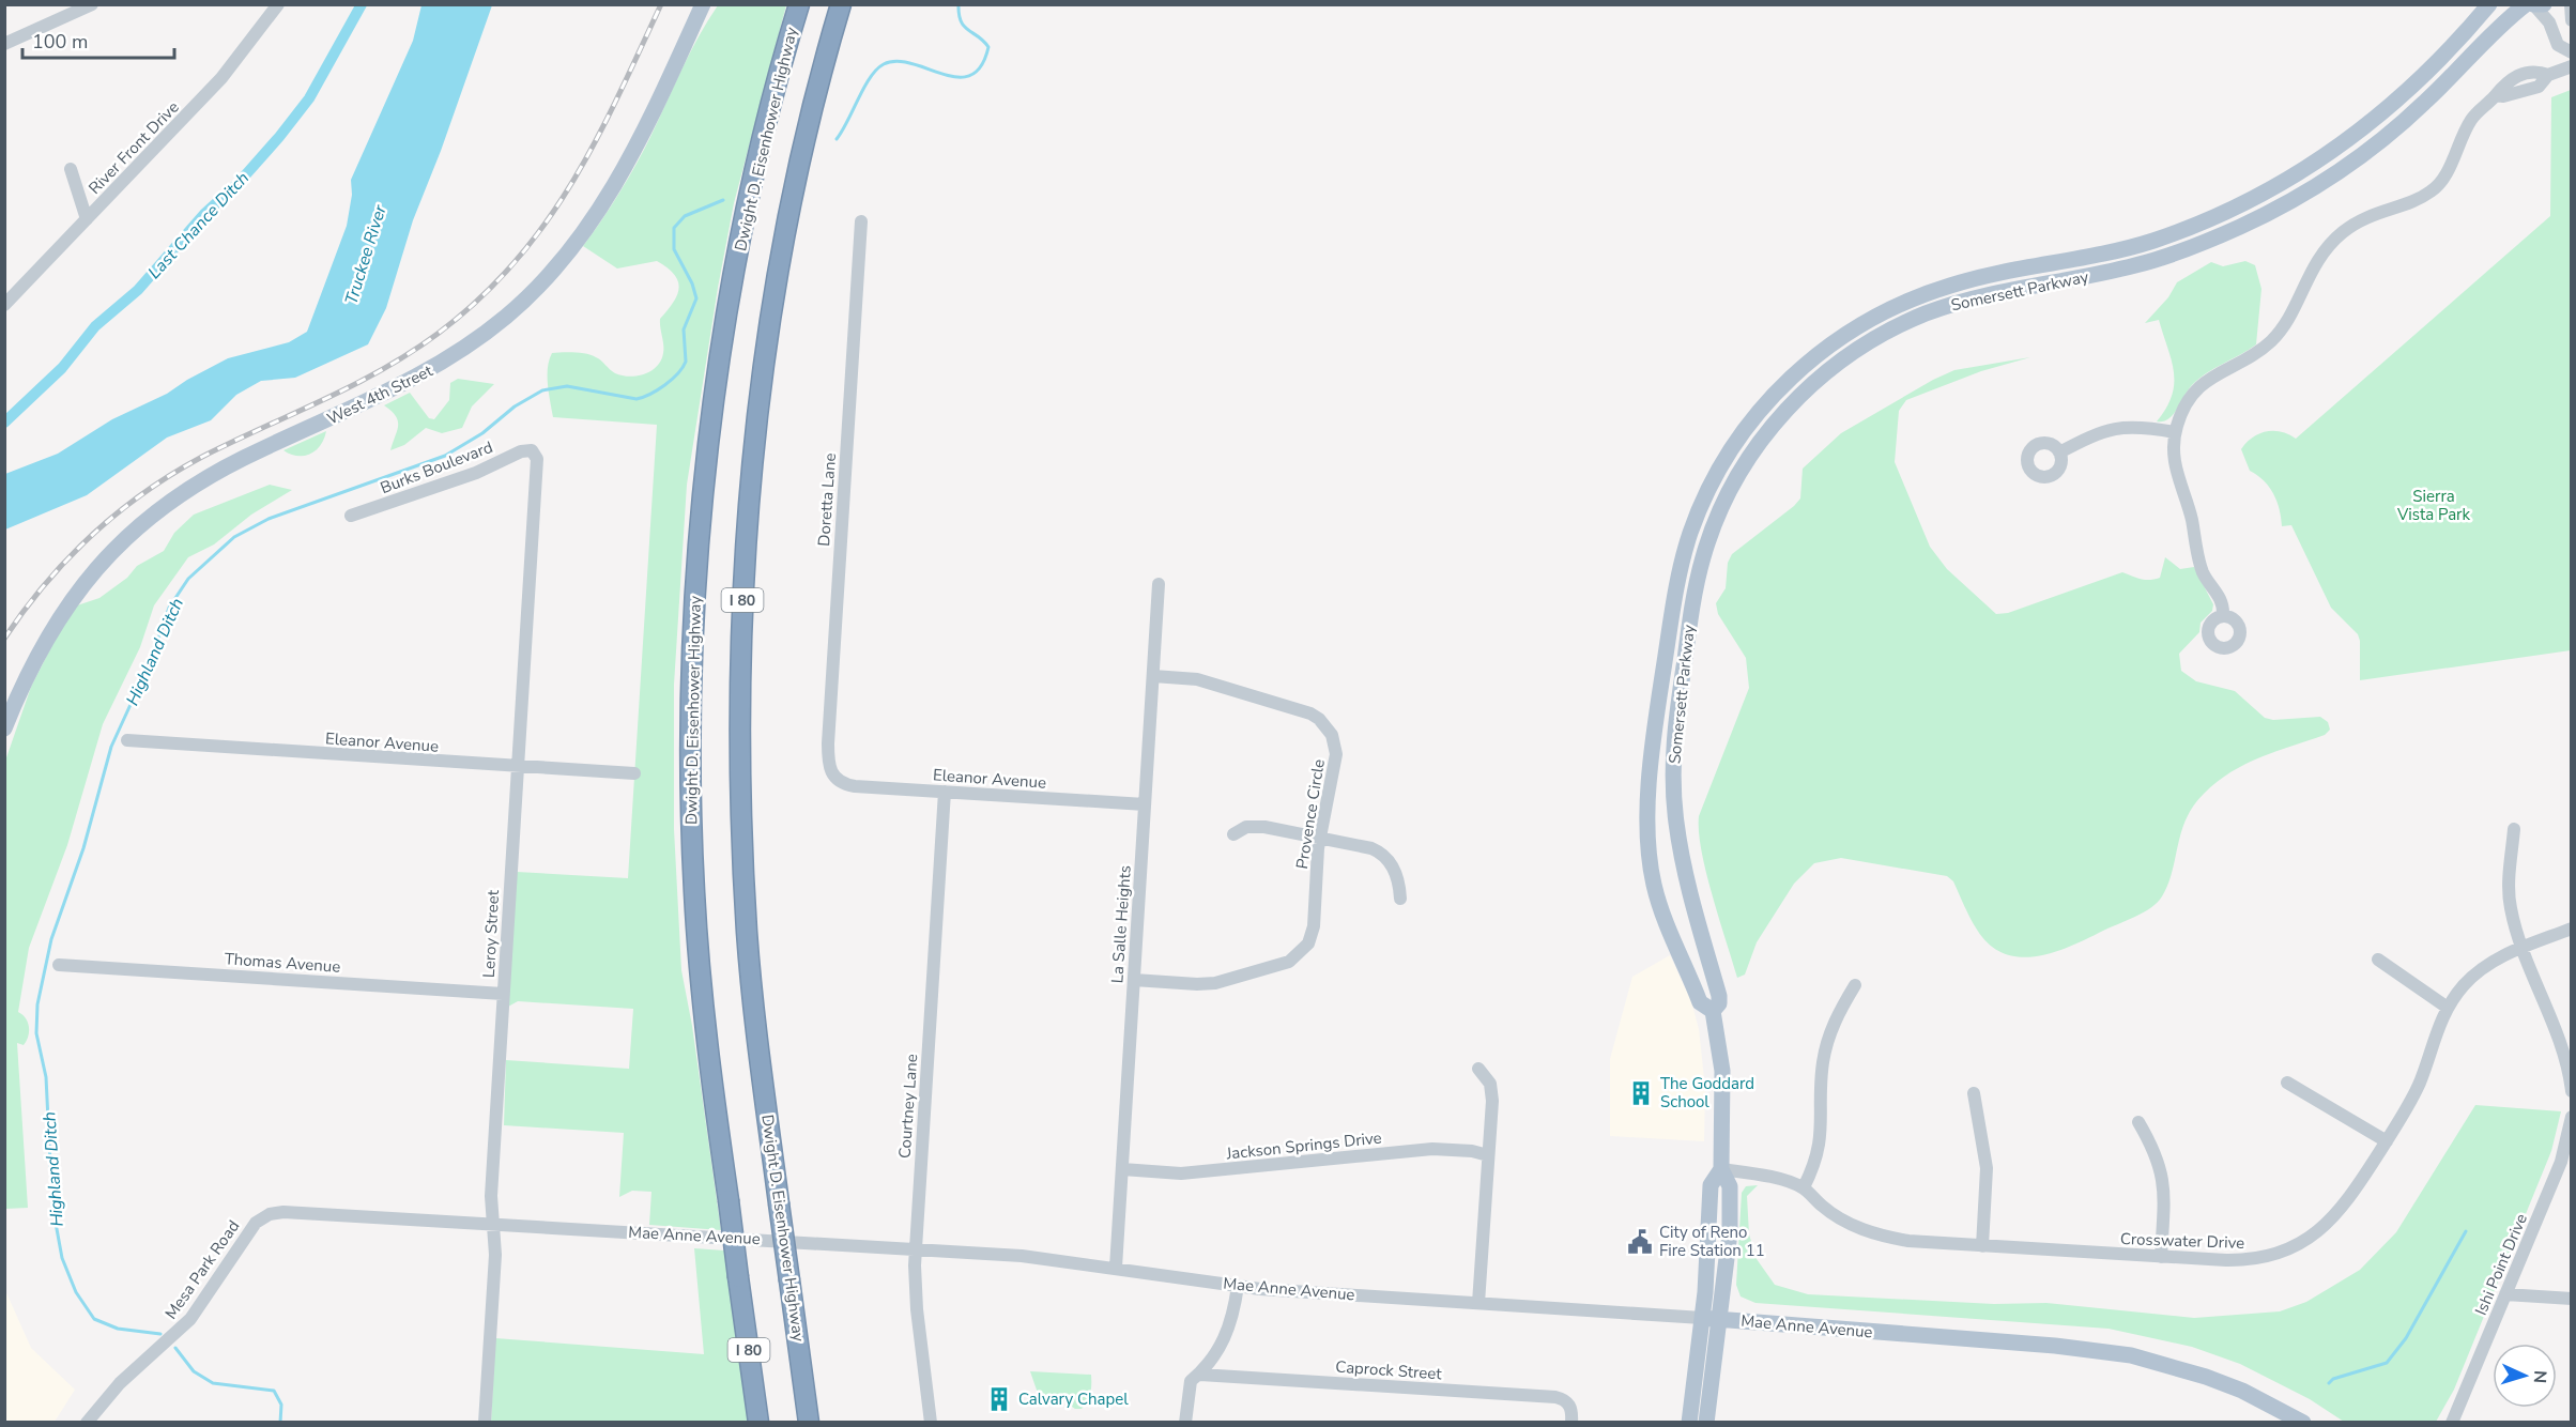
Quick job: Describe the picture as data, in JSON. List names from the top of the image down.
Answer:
{
  "streets": {
    "highway": ["Dwight D. Eisenhower Highway", "I 80"],
    "main road": ["Somersett Parkway", "West 4th Street", "Mae Anne Avenue"],
    "street": [
      "River Front Drive",
      "Burks Boulevard",
      "Doretta Lane",
      "Eleanor Avenue",
      "Provence Circle",
      "La Salle Heights",
      "Leroy Street",
      "Thomas Avenue",
      "Courtney Lane",
      "Jackson Springs Drive",
      "Crosswater Drive",
      "Ishi Point Drive",
      "Mesa Park Road",
      "Caprock Street"
    ]
  },
  "crossings": [
    ["Somersett Parkway", "Mae Anne Avenue"],
    ["Somersett Parkway", "Crosswater Drive"],
    ["Burks Boulevard", "Leroy Street"],
    ["Doretta Lane", "Eleanor Avenue"],
    ["Eleanor Avenue", "La Salle Heights"],
    ["Eleanor Avenue", "Leroy Street"],
    ["Eleanor Avenue", "Courtney Lane"],
    ["Provence Circle", "La Salle Heights"],
    ["La Salle Heights", "Jackson Springs Drive"],
    ["La Salle Heights", "Mae Anne Avenue"],
    ["Leroy Street", "Thomas Avenue"],
    ["Leroy Street", "Mae Anne Avenue"],
    ["Courtney Lane", "Mae Anne Avenue"],
    ["Mae Anne Avenue", "Mesa Park Road"]
  ],
  "water": ["Last Chance Ditch", "Truckee River", "Highland Ditch"],
  "parks": ["Sierra Vista Park"],
  "places": {
    "building": ["The Goddard School", "Calvary Chapel"],
    "public building": ["City of Reno Fire Station 11"]
  },
  "scale_bar": "100 m",
  "north": "right"
}
